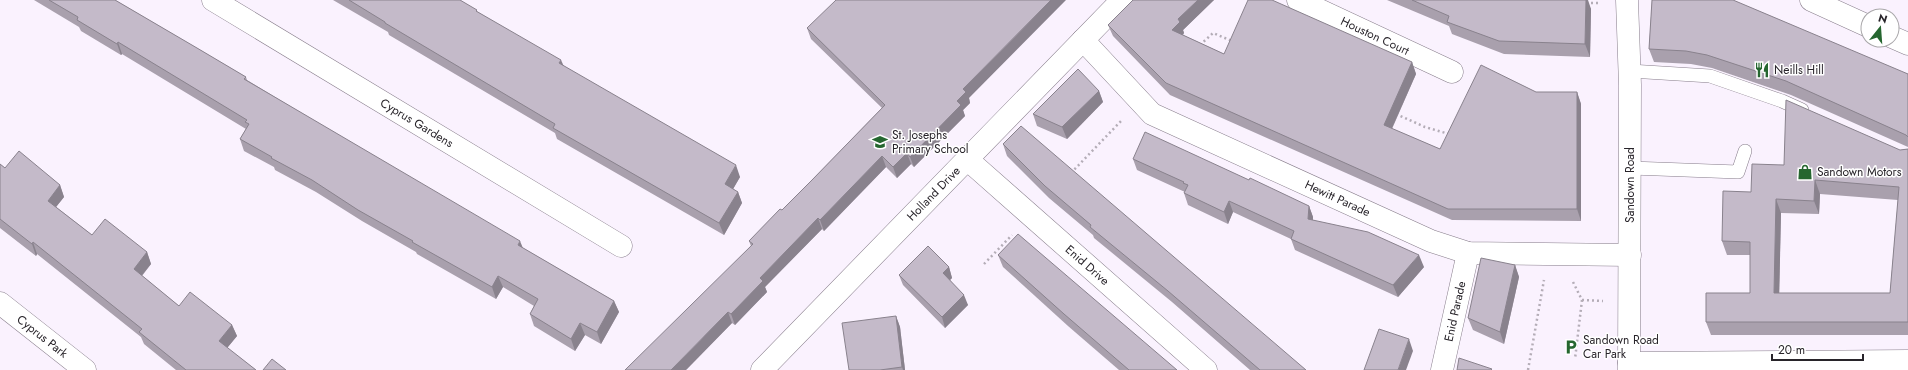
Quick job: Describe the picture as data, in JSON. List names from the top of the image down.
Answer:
{
  "streets": {
    "street": [
      "Houston Court",
      "Cyprus Gardens",
      "Sandown Road",
      "Holland Drive",
      "Hewitt Parade",
      "Enid Drive",
      "Enid Parade",
      "Cyprus Park"
    ]
  },
  "crossings": [
    ["Sandown Road", "Hewitt Parade"],
    ["Holland Drive", "Hewitt Parade"],
    ["Holland Drive", "Enid Drive"],
    ["Hewitt Parade", "Enid Parade"]
  ],
  "places": {
    "restaurant": ["Neills Hill"],
    "school or university": ["St. Josephs Primary School"],
    "shop": ["Sandown Motors"],
    "parking": ["Sandown Road Car Park"]
  },
  "scale_bar": "20 m",
  "north": "top"
}
